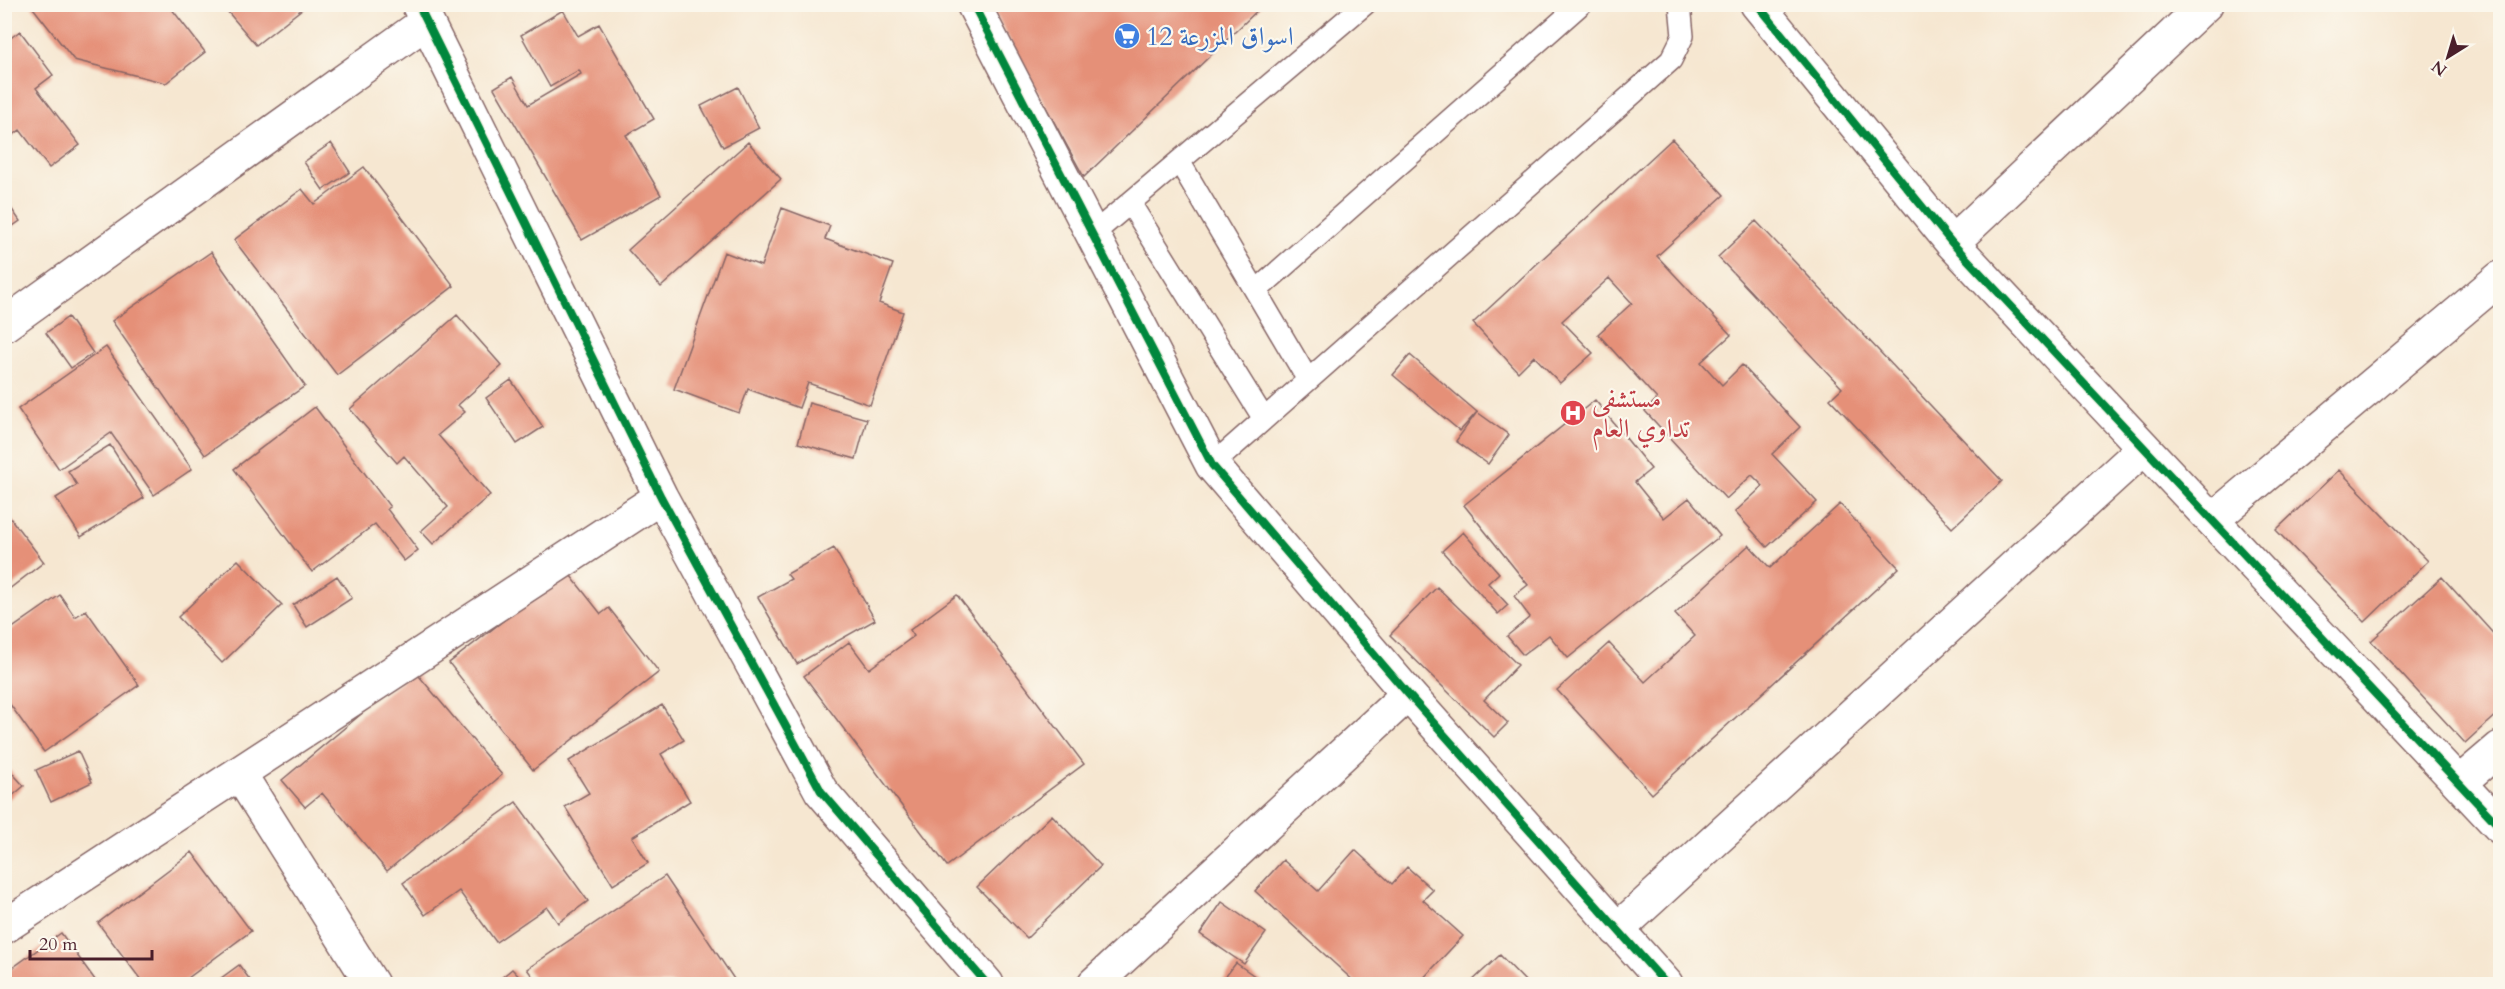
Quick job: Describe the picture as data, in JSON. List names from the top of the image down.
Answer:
{
  "places": {
    "supermarket": ["اسواق المزرعة 12"],
    "hospital": ["مستشفى تداوي العام"]
  },
  "scale_bar": "20 m",
  "north": "bottom left"
}
